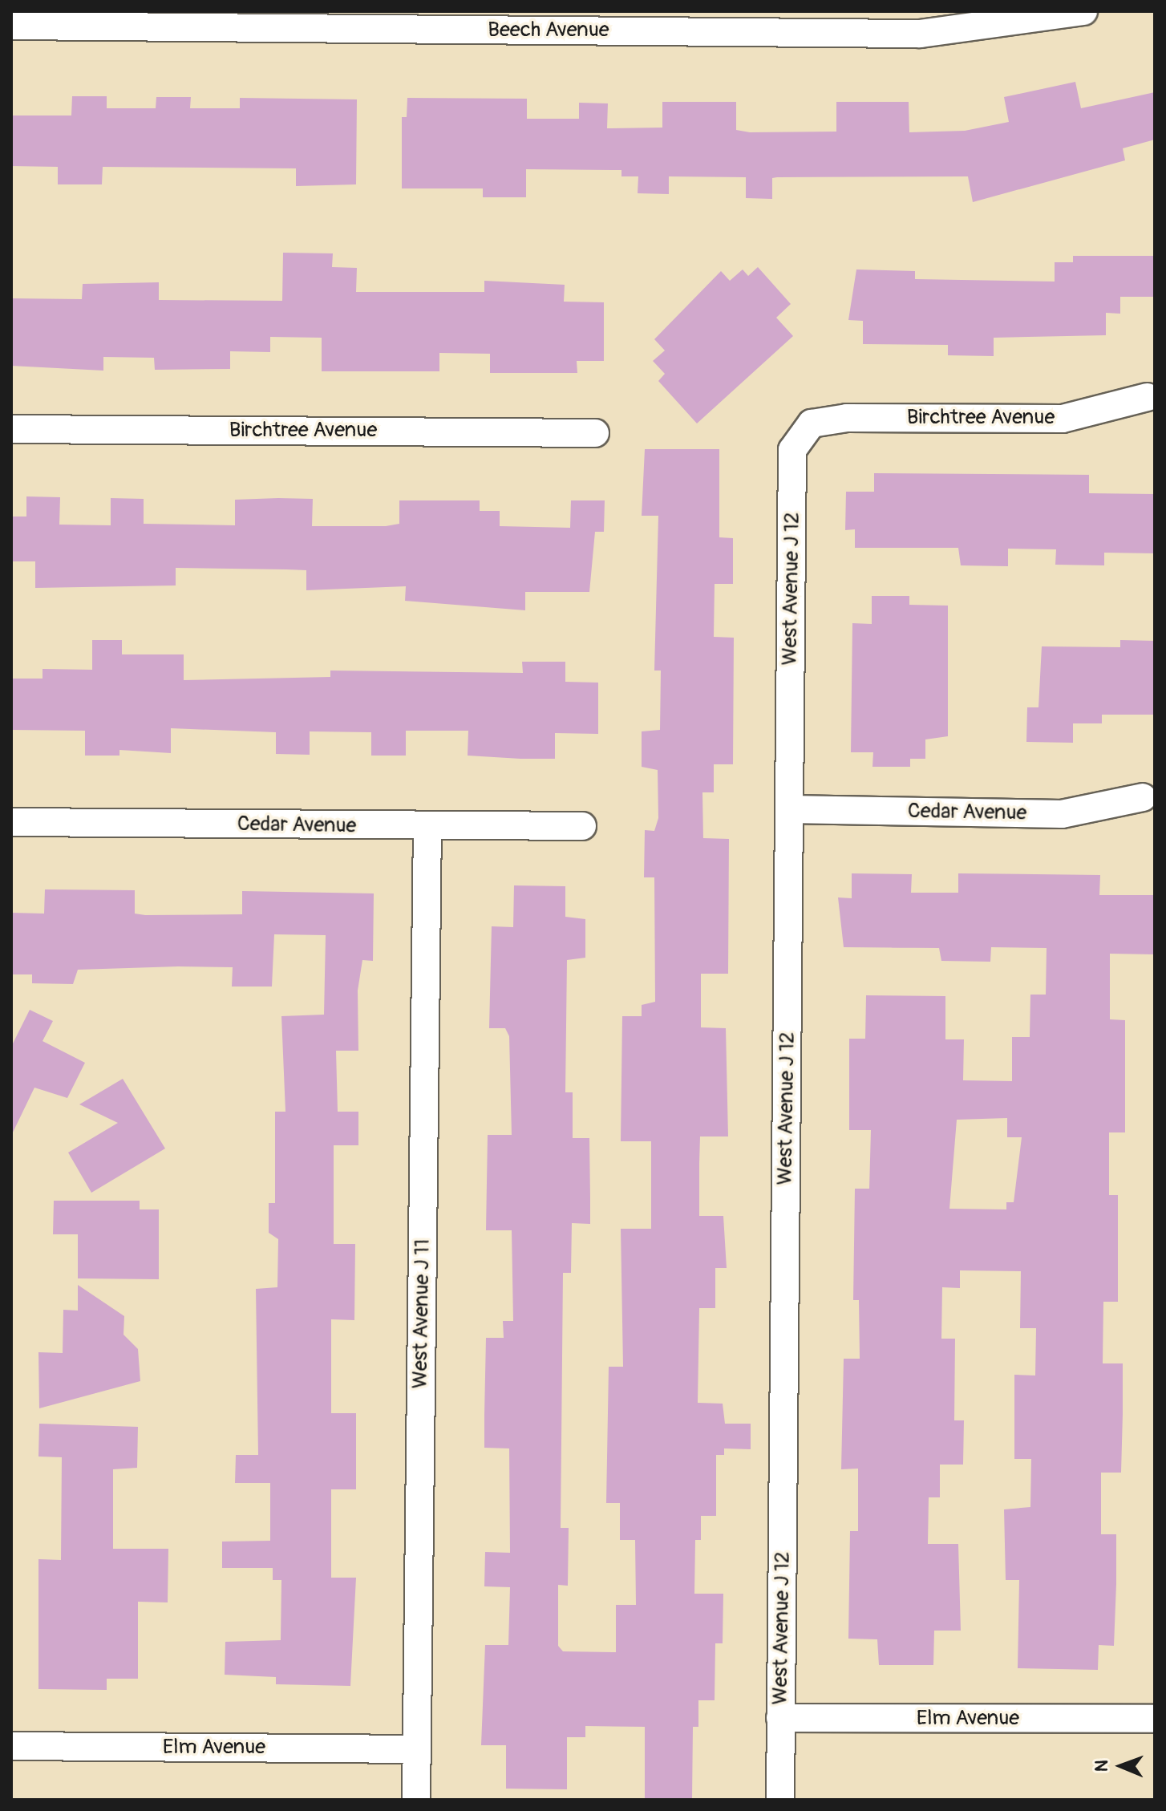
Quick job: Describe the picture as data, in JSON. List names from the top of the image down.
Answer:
{
  "streets": {
    "street": [
      "Beech Avenue",
      "Birchtree Avenue",
      "West Avenue J 12",
      "Cedar Avenue",
      "West Avenue J 11",
      "Elm Avenue"
    ]
  },
  "crossings": [
    ["Birchtree Avenue", "West Avenue J 12"],
    ["West Avenue J 12", "Cedar Avenue"],
    ["West Avenue J 12", "Elm Avenue"],
    ["Cedar Avenue", "West Avenue J 11"],
    ["West Avenue J 11", "Elm Avenue"]
  ],
  "north": "left"
}
